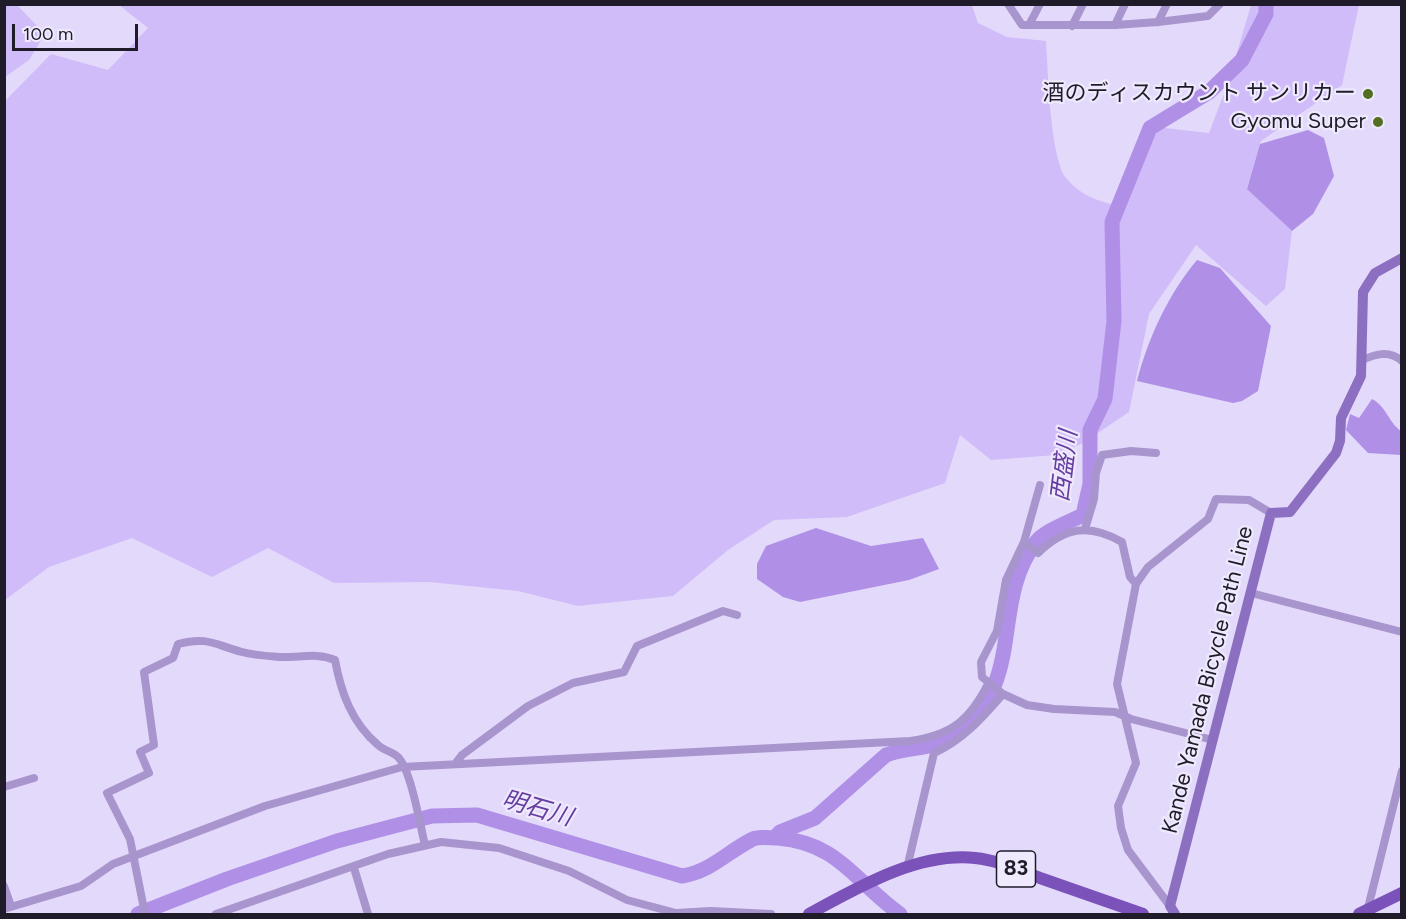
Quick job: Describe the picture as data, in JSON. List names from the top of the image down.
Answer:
{
  "streets": {
    "main road": ["Kande Yamada Bicycle Path Line", "83"]
  },
  "water": ["西盛川", "明石川"],
  "places": ["酒のディスカウント サンリカー", "Gyomu Super"],
  "scale_bar": "100 m"
}
